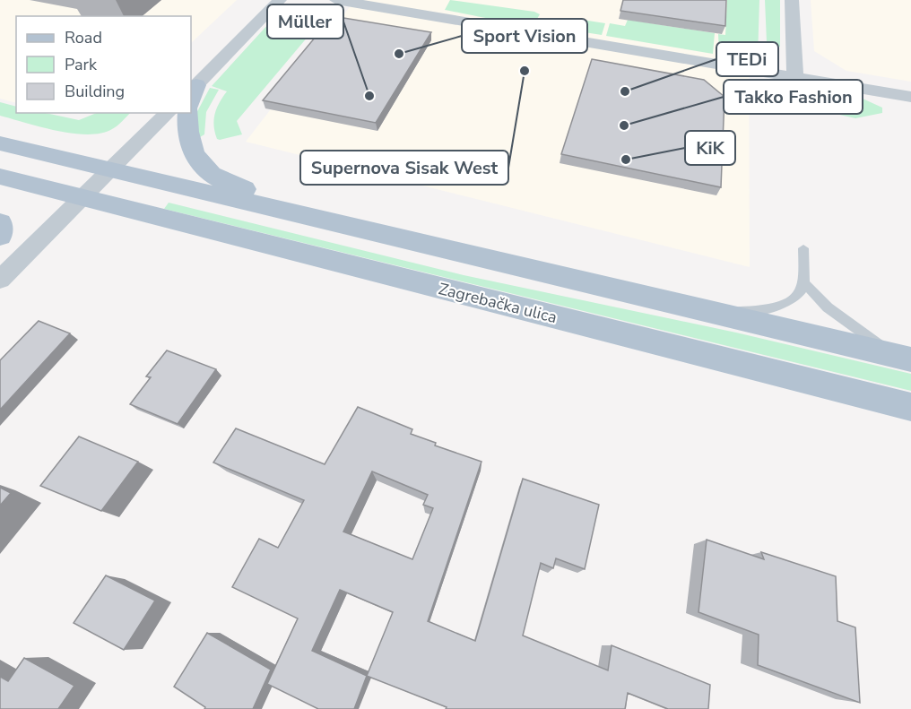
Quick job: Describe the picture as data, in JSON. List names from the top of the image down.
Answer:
{
  "streets": {
    "main road": ["Zagrebačka ulica"]
  },
  "places": [
    "Sport Vision",
    "Supernova Sisak West",
    "TEDi",
    "Müller",
    "Takko Fashion",
    "KiK"
  ],
  "legend": ["Road", "Park", "Building"]
}
